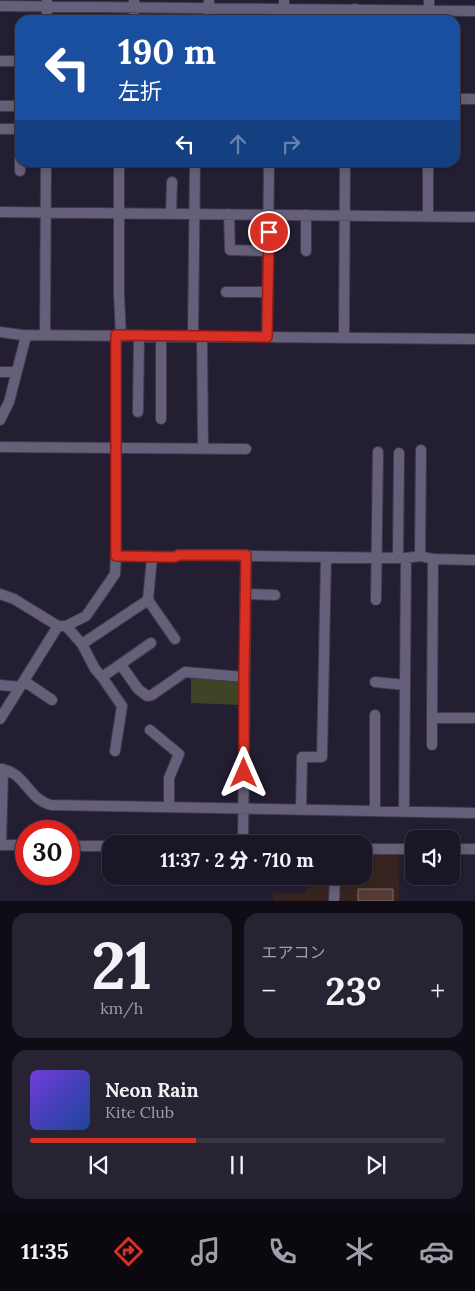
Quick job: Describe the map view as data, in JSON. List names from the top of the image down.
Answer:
{
  "page": {
    "turn": ["190 m", "左折"],
    "limit": "30",
    "trip": "11:37 · 2 分 · 710 m",
    "tile": [
      ["21", "km/h"],
      "エアコン"
    ],
    "heat": ["−", "23°", "+"],
    "song": ["Neon Rain", "Kite Club"],
    "tabs": "11:35"
  }
}
